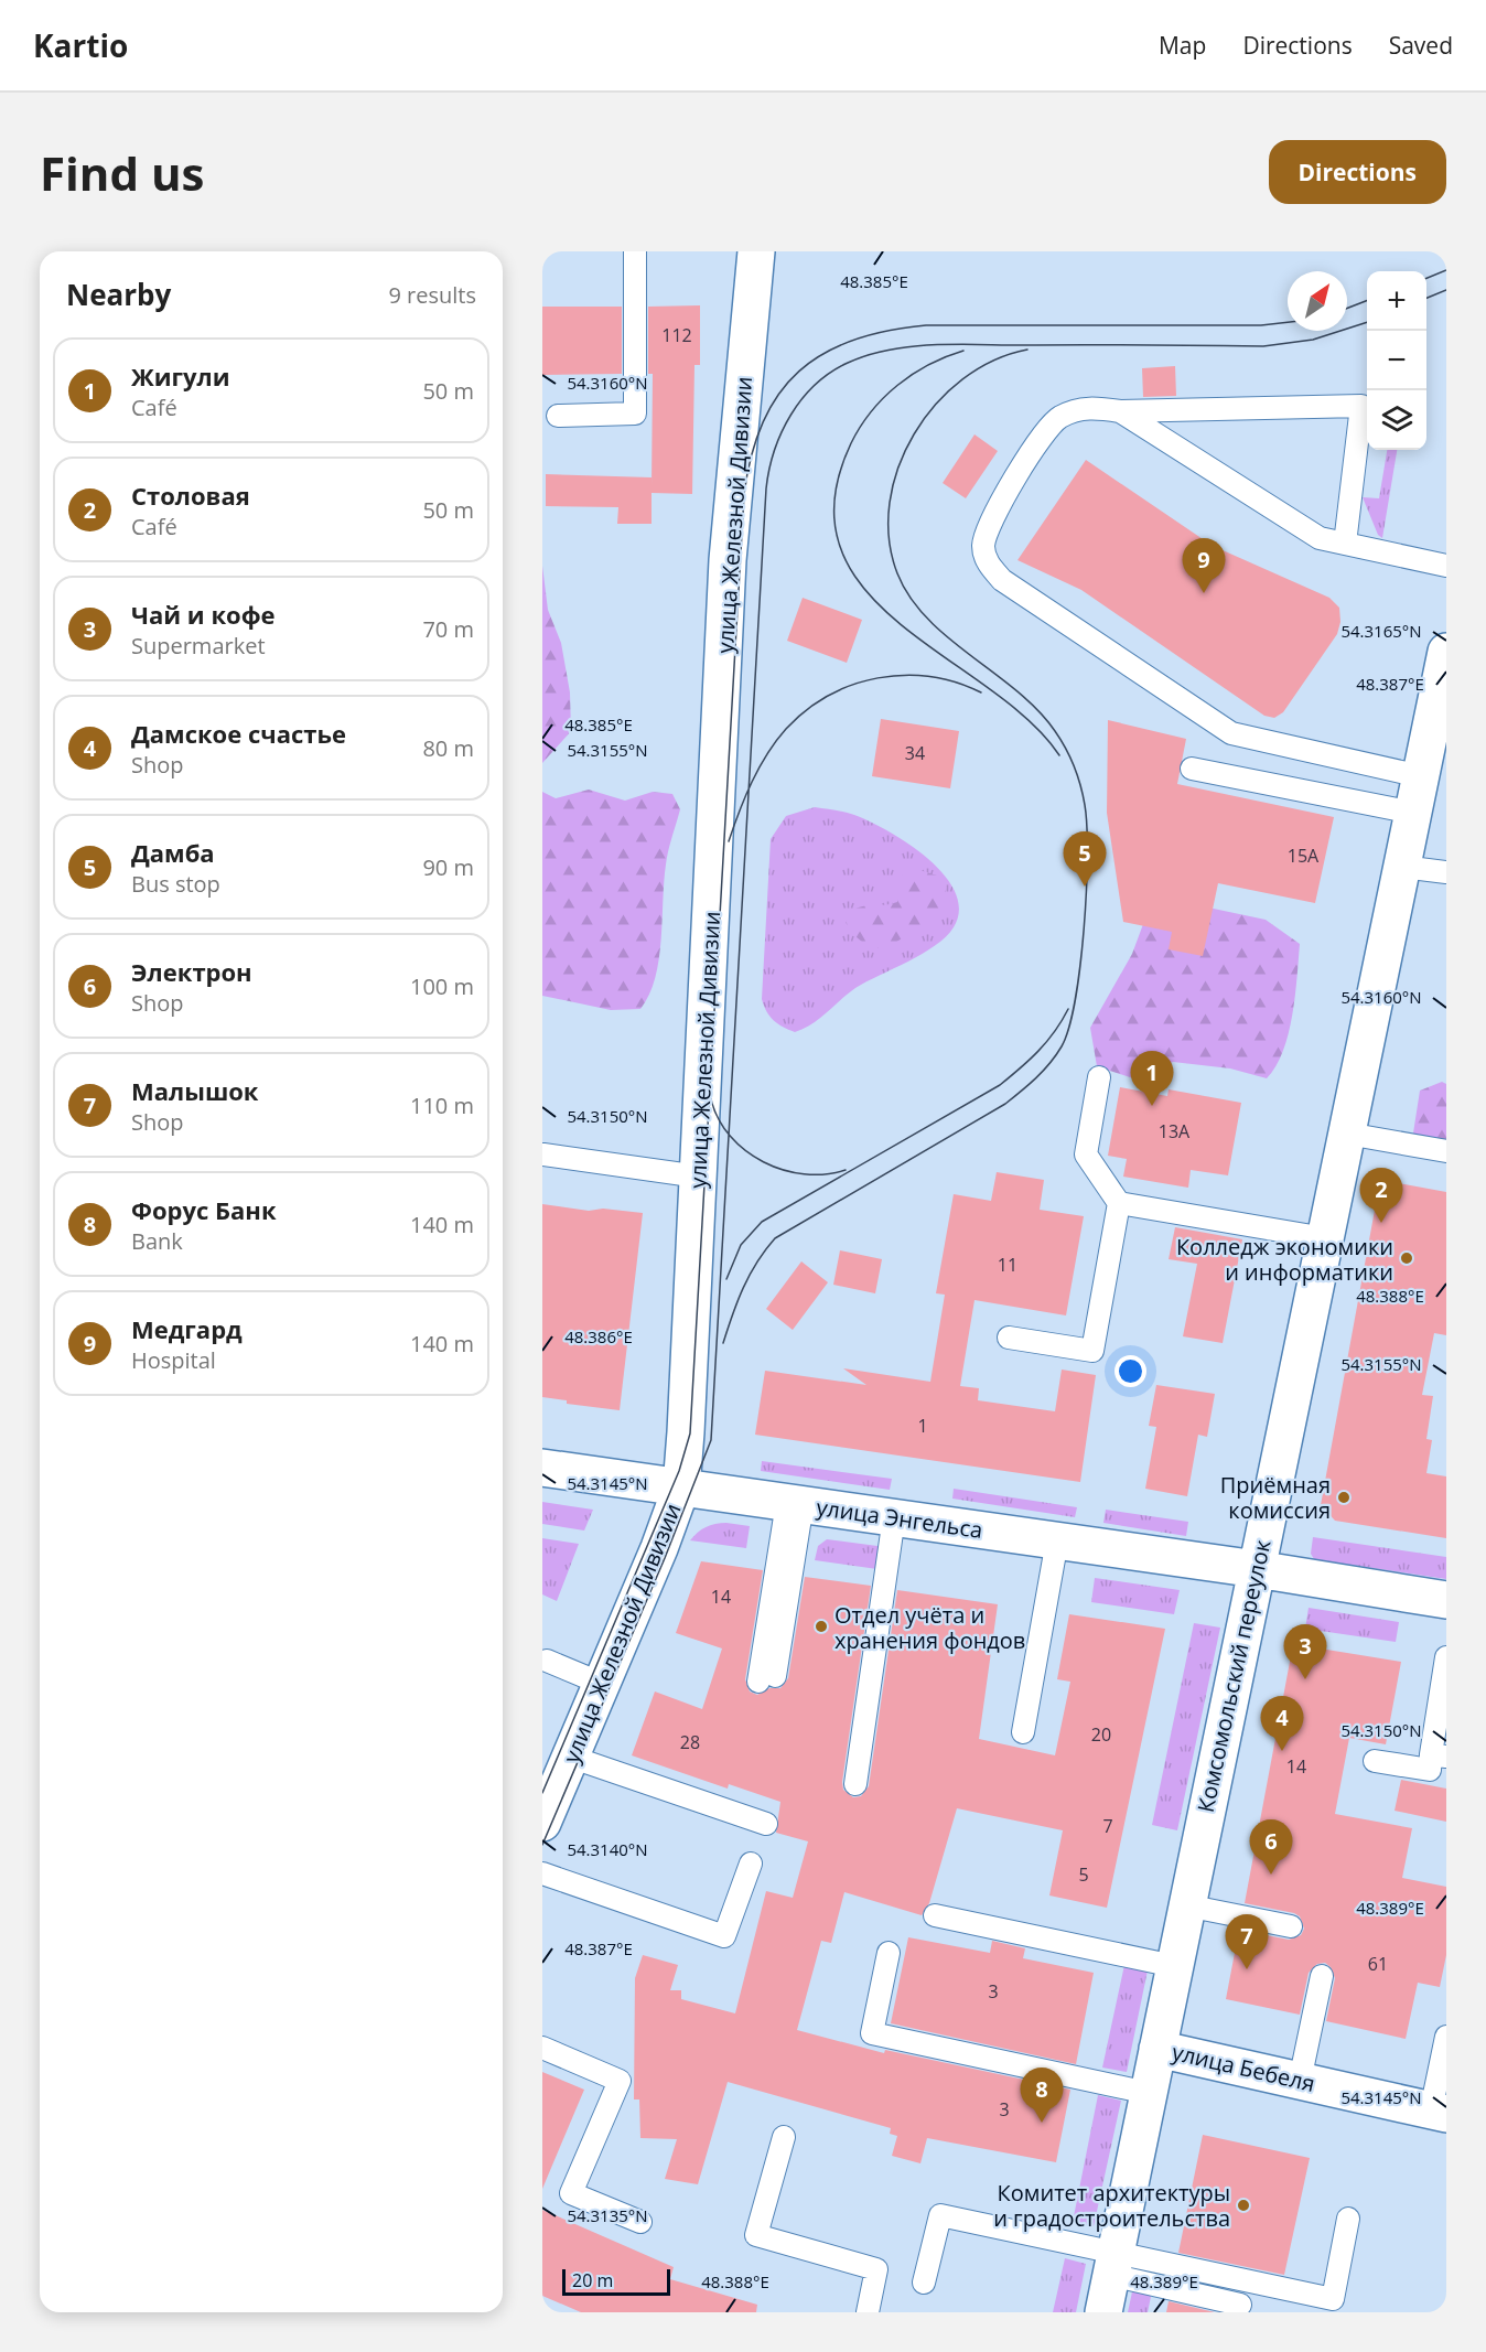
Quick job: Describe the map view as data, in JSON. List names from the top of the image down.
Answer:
{
  "streets": {
    "street": [
      "улица Железной Дивизии",
      "улица Энгельса",
      "Комсомольский переулок",
      "улица Бебеля"
    ]
  },
  "crossings": [
    ["улица Железной Дивизии", "улица Энгельса"],
    ["улица Энгельса", "Комсомольский переулок"],
    ["Комсомольский переулок", "улица Бебеля"]
  ],
  "places": [
    "Колледж экономики и информатики",
    "Приёмная комиссия",
    "Отдел учёта и хранения фондов",
    "Комитет архитектуры и градостроительства"
  ],
  "house_numbers": [
    "112",
    "34",
    "15А",
    "13А",
    "11",
    "1",
    "14",
    "20",
    "28",
    "14",
    "7",
    "5",
    "61",
    "3",
    "3"
  ],
  "scale_bar": "20 m",
  "north": "top right",
  "page": {
    "header": "Kartio",
    "nav": ["Map", "Directions", "Saved"],
    "buttons": "Directions",
    "title": "Find us",
    "heading": ["Nearby", "9 results"],
    "map_buttons": ["+", "−"],
    "list": [
      {
        "mark": "1",
        "name": "Жигули",
        "note": "Café",
        "value": "50 m"
      },
      {
        "mark": "2",
        "name": "Столовая",
        "note": "Café",
        "value": "50 m"
      },
      {
        "mark": "3",
        "name": "Чай и кофе",
        "note": "Supermarket",
        "value": "70 m"
      },
      {
        "mark": "4",
        "name": "Дамское счастье",
        "note": "Shop",
        "value": "80 m"
      },
      {
        "mark": "5",
        "name": "Дамба",
        "note": "Bus stop",
        "value": "90 m"
      },
      {
        "mark": "6",
        "name": "Электрон",
        "note": "Shop",
        "value": "100 m"
      },
      {
        "mark": "7",
        "name": "Малышок",
        "note": "Shop",
        "value": "110 m"
      },
      {
        "mark": "8",
        "name": "Форус Банк",
        "note": "Bank",
        "value": "140 m"
      },
      {
        "mark": "9",
        "name": "Медгард",
        "note": "Hospital",
        "value": "140 m"
      }
    ],
    "pins": [
      "9",
      "5",
      "1",
      "2",
      "3",
      "4",
      "6",
      "7",
      "8"
    ],
    "scale": "20 m"
  },
  "coordinates": [
    "48.385°E",
    "54.3160°N",
    "54.3165°N",
    "48.387°E",
    "54.3155°N",
    "54.3150°N",
    "48.388°E",
    "48.386°E",
    "54.3145°N",
    "54.3140°N",
    "48.389°E",
    "54.3135°N"
  ]
}
